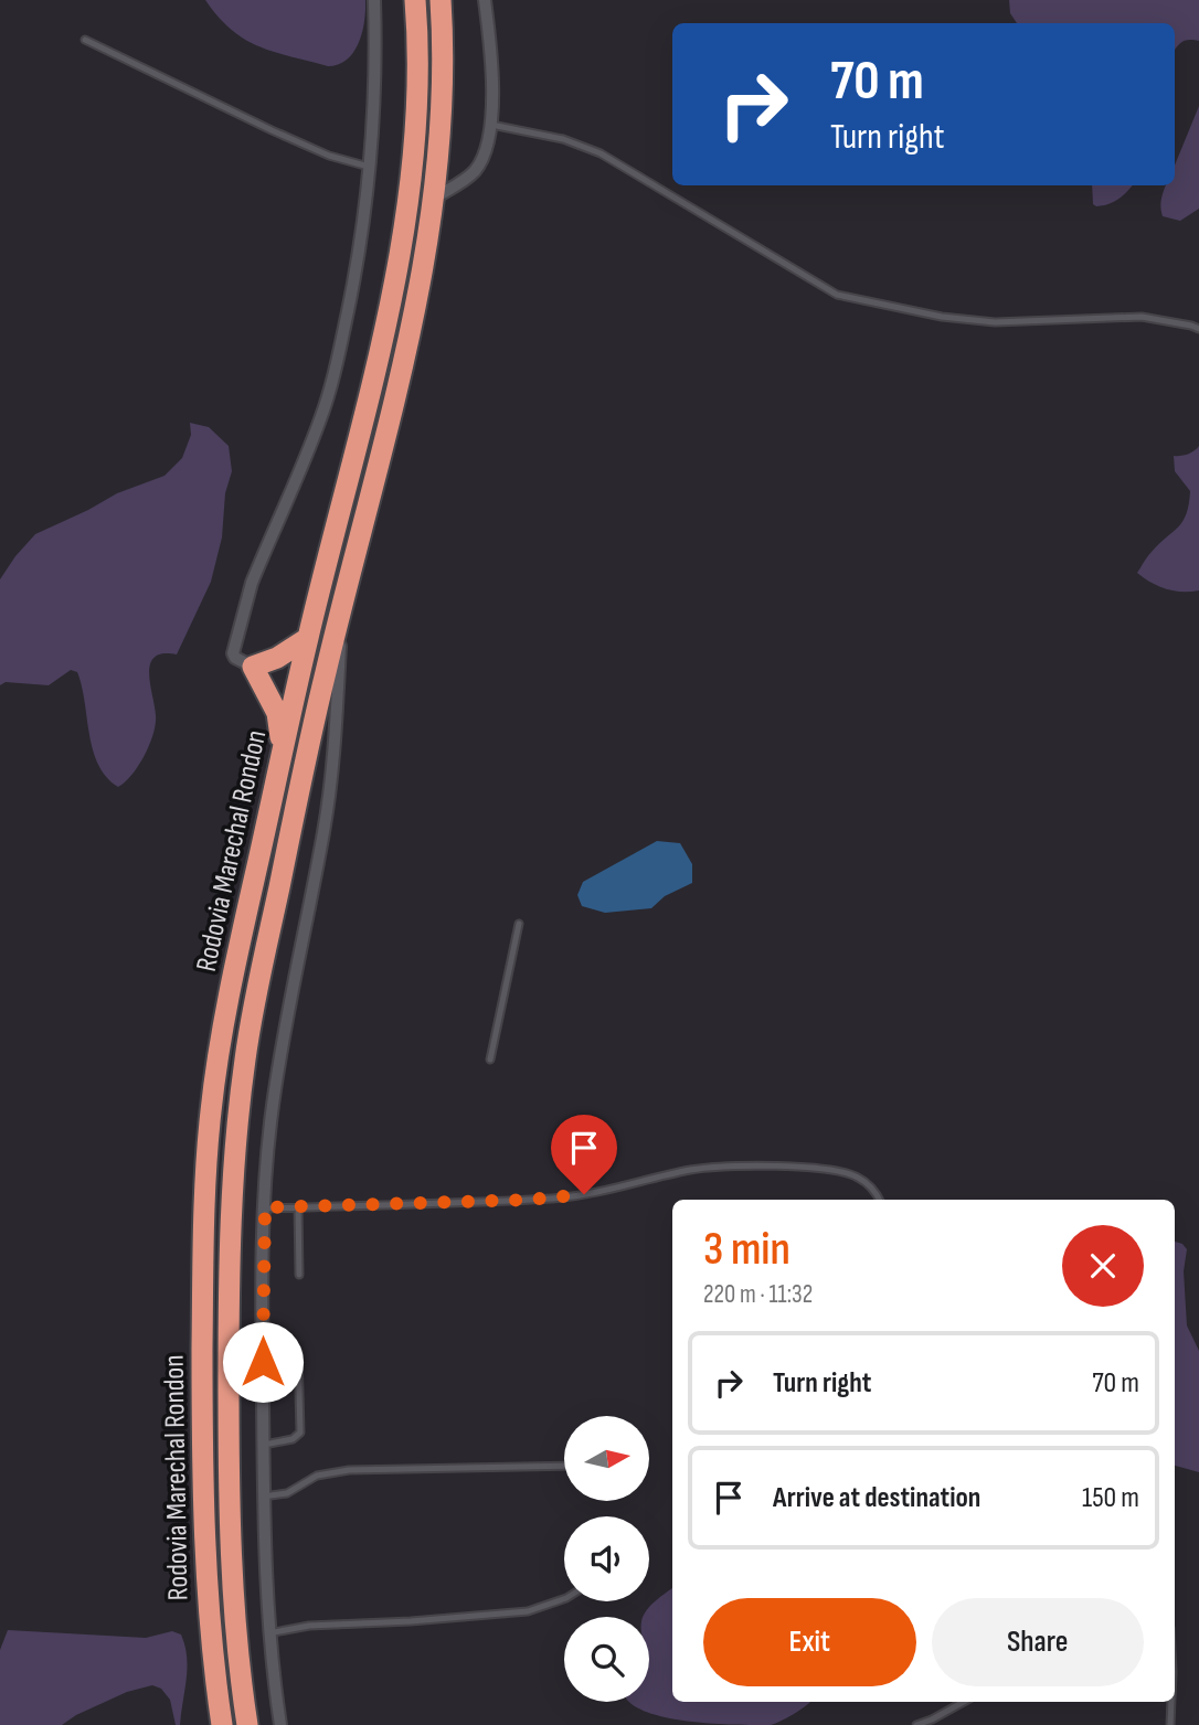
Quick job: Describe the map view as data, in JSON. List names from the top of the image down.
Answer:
{
  "streets": {
    "highway": ["Rodovia Marechal Rondon"]
  },
  "north": "right",
  "page": {
    "turn": ["70 m", "Turn right"],
    "heading": ["3 min", "220 m · 11:32"],
    "list": [
      {
        "name": "Turn right",
        "value": "70 m"
      },
      {
        "name": "Arrive at destination",
        "value": "150 m"
      }
    ],
    "buttons": ["Exit", "Share"]
  }
}
